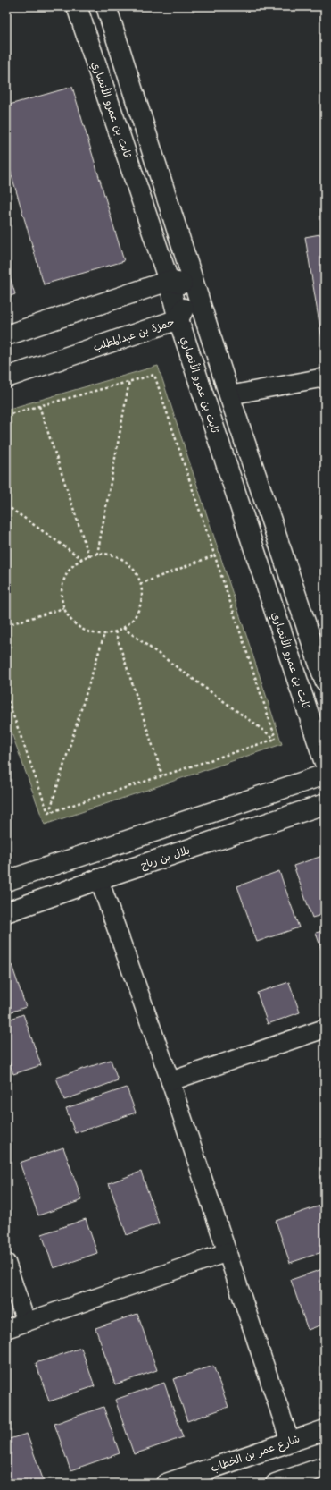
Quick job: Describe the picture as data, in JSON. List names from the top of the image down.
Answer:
{
  "streets": {
    "street": [
      "ثابت بن عمرو الأنصاري",
      "حمزة بن عبدالمطلب",
      "بلال بن رباح",
      "شارع عمر بن الخطاب"
    ]
  },
  "crossings": [
    ["ثابت بن عمرو الأنصاري", "حمزة بن عبدالمطلب"]
  ]
}
